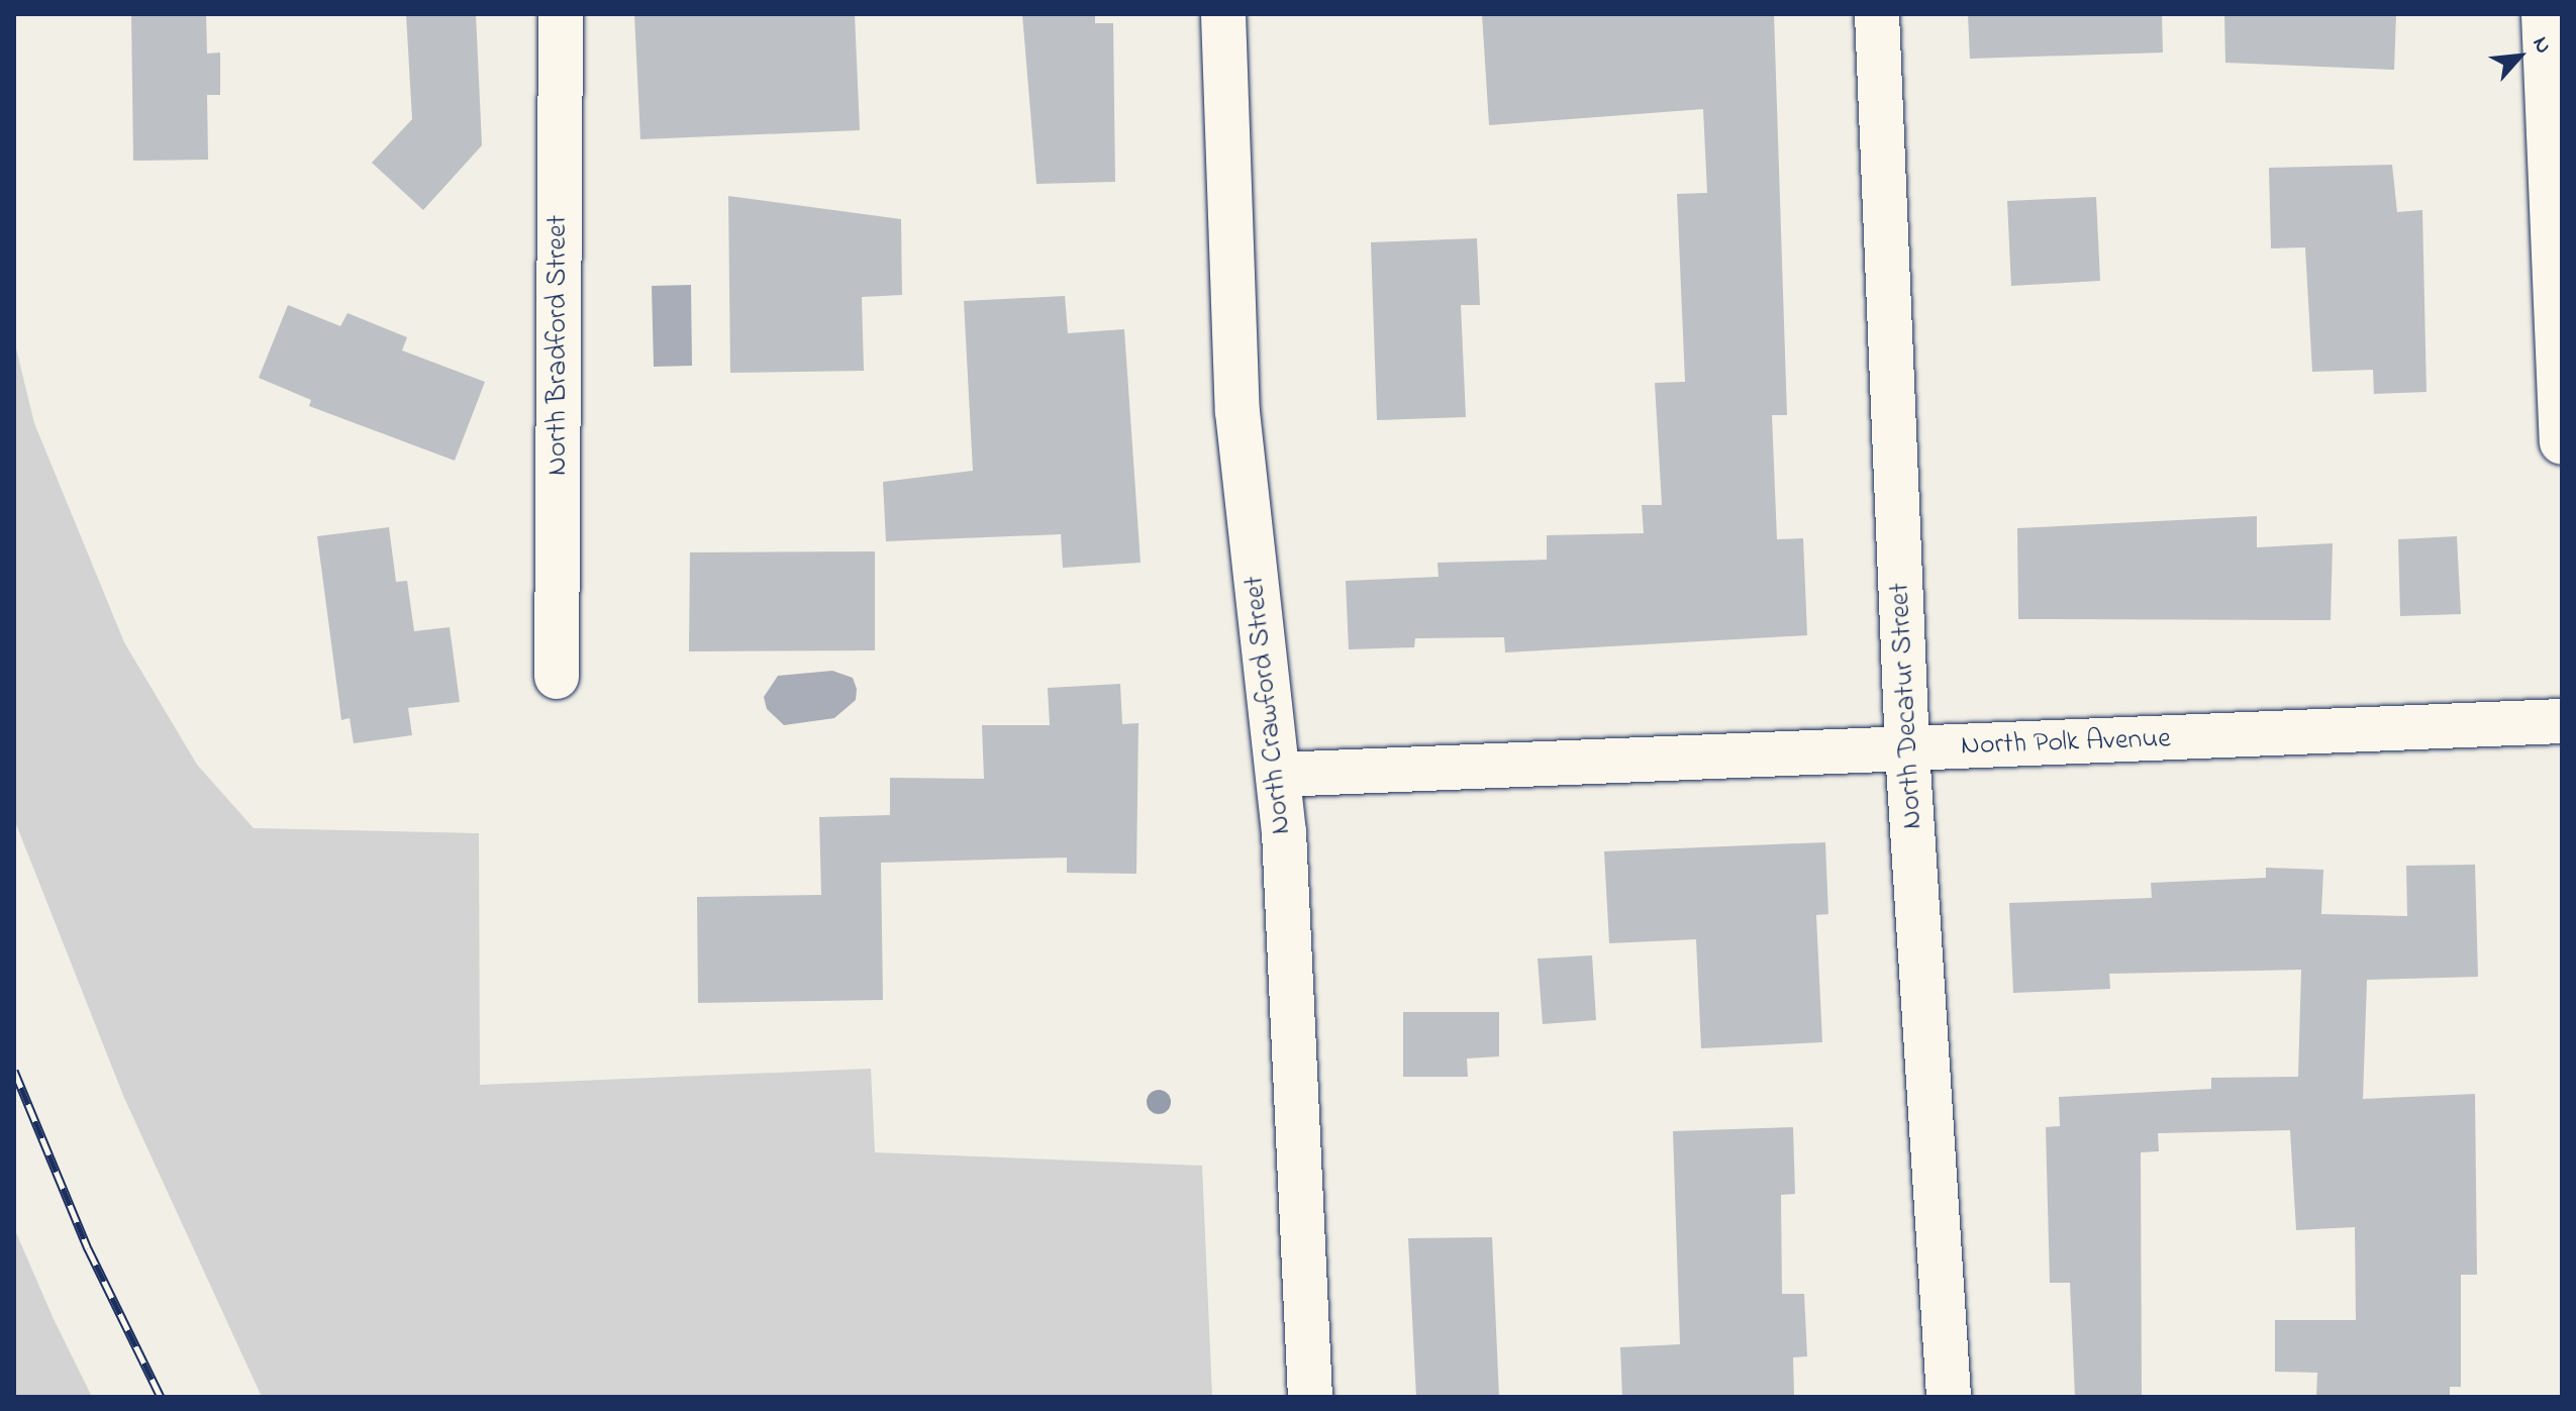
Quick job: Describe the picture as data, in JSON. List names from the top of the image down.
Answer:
{
  "streets": {
    "street": [
      "North Bradford Street",
      "North Crawford Street",
      "North Decatur Street",
      "North Polk Avenue"
    ]
  },
  "crossings": [
    ["North Crawford Street", "North Polk Avenue"],
    ["North Decatur Street", "North Polk Avenue"]
  ],
  "north": "top right"
}
